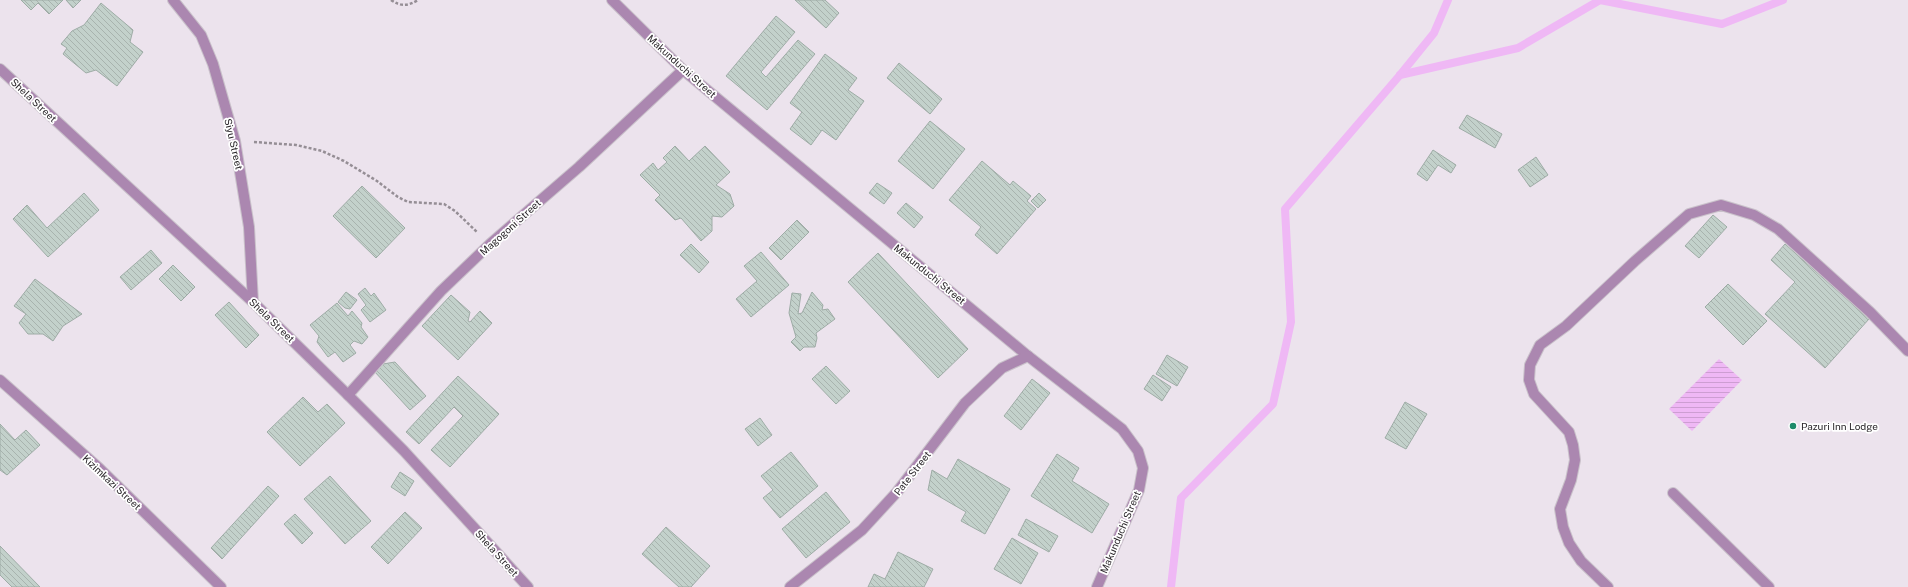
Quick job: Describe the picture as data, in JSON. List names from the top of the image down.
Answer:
{
  "streets": {
    "street": [
      "Makunduchi Street",
      "Shela Street",
      "Siyu Street",
      "Magogoni Street",
      "Pate Street",
      "Kizimkazi Street"
    ]
  },
  "crossings": [
    ["Makunduchi Street", "Magogoni Street"],
    ["Makunduchi Street", "Pate Street"],
    ["Shela Street", "Siyu Street"],
    ["Shela Street", "Magogoni Street"]
  ],
  "places": ["Pazuri Inn Lodge"]
}
